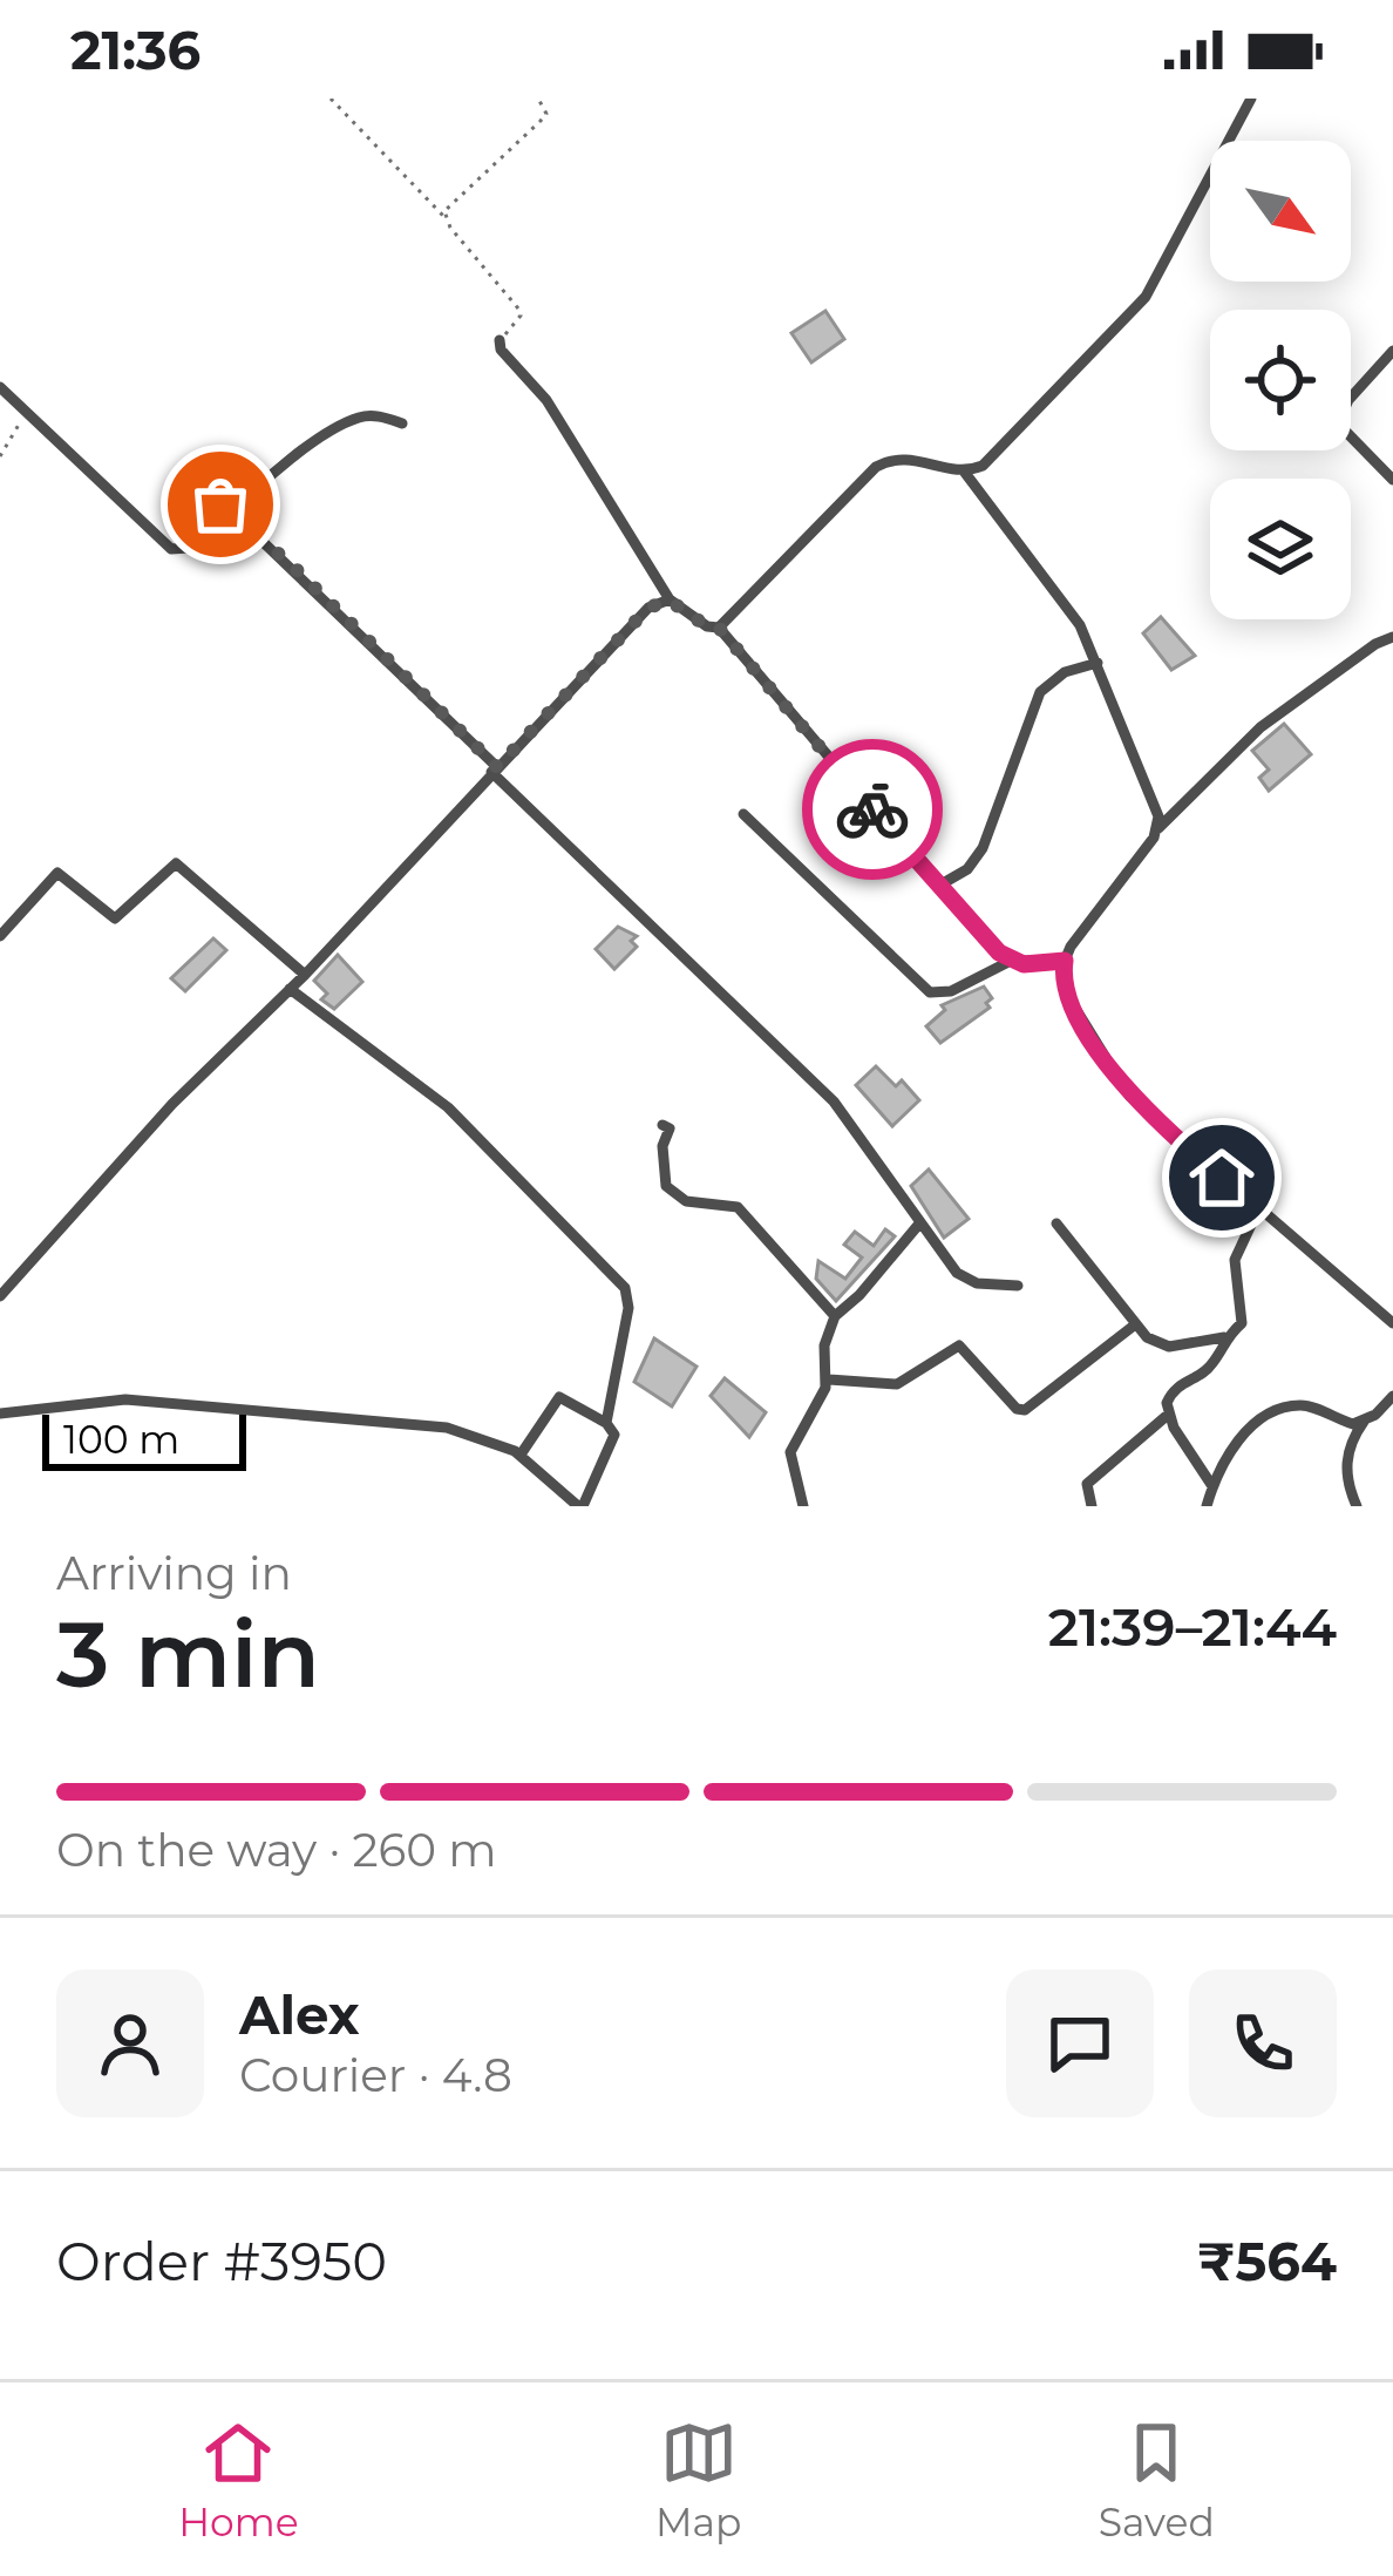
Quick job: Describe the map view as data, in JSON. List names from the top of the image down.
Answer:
{
  "scale_bar": "100 m",
  "north": "bottom right",
  "page": {
    "status": "21:36",
    "scale": "100 m",
    "heading": ["3 min", "Arriving in", "21:39–21:44"],
    "panel": [
      "Alex",
      "Courier · 4.8",
      "Order #3950",
      "₹564"
    ],
    "bar": "On the way · 260 m",
    "tabs": ["Home", "Map", "Saved"]
  }
}
